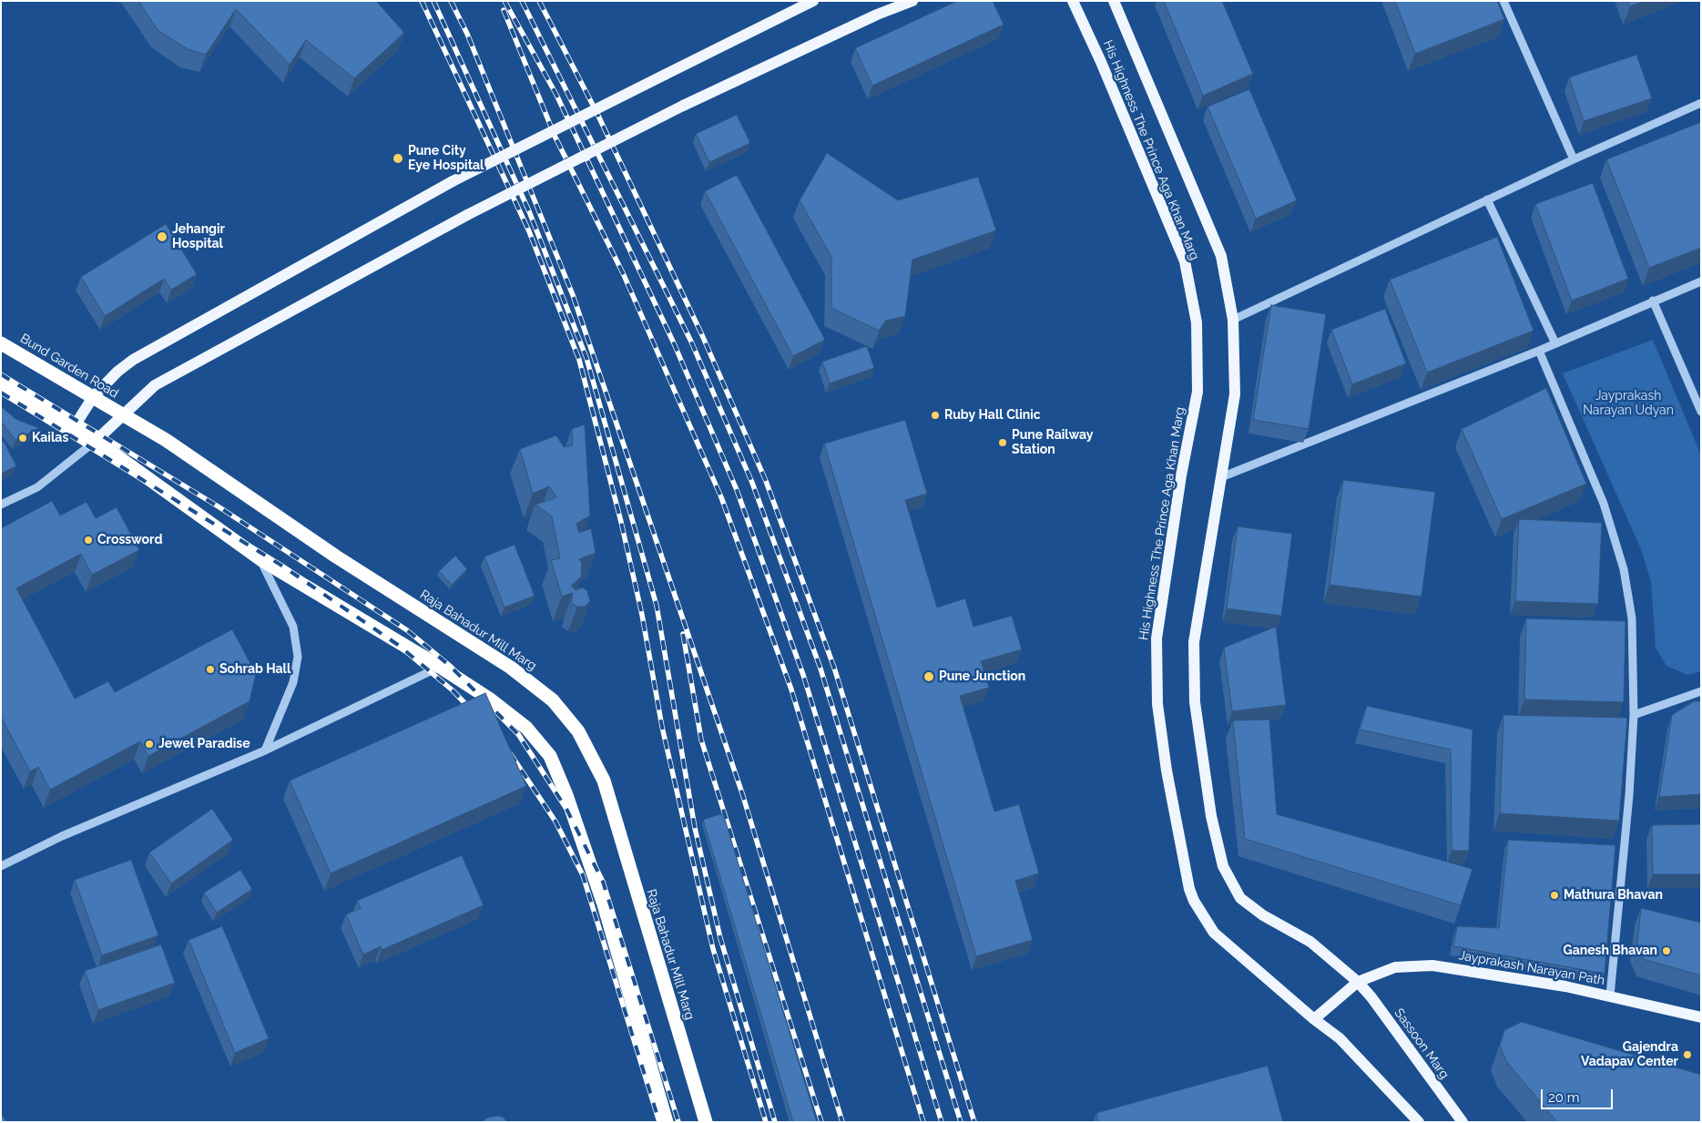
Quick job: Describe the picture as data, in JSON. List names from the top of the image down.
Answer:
{
  "streets": {
    "highway": ["Bund Garden Road", "Raja Bahadur Mill Marg"],
    "main road": ["His Highness The Prince Aga Khan Marg", "Jayprakash Narayan Path", "Sassoon Marg"]
  },
  "crossings": [
    ["His Highness The Prince Aga Khan Marg", "Jayprakash Narayan Path"],
    ["His Highness The Prince Aga Khan Marg", "Sassoon Marg"],
    ["Bund Garden Road", "Raja Bahadur Mill Marg"],
    ["Jayprakash Narayan Path", "Sassoon Marg"]
  ],
  "parks": ["Jayprakash Narayan Udyan"],
  "places": [
    "Pune City Eye Hospital",
    "Jehangir Hospital",
    "Ruby Hall Clinic",
    "Kailas",
    "Pune Railway Station",
    "Crossword",
    "Sohrab Hall",
    "Pune Junction",
    "Jewel Paradise",
    "Mathura Bhavan",
    "Ganesh Bhavan",
    "Gajendra Vadapav Center"
  ],
  "scale_bar": "20 m"
}
